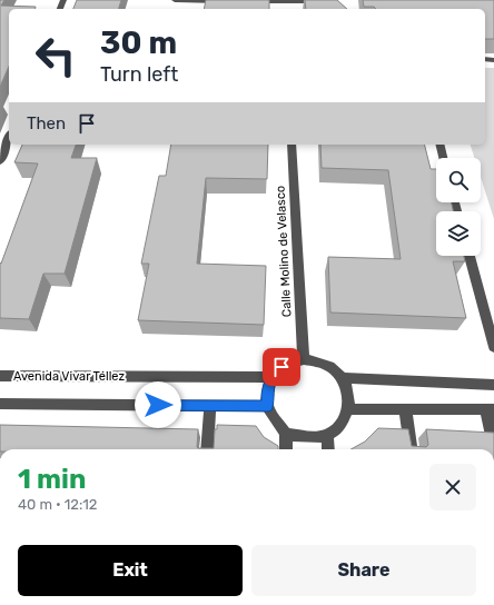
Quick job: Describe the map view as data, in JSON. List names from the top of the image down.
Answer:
{
  "streets": {
    "street": ["Calle Molino de Velasco", "Avenida Vivar Téllez"]
  },
  "crossings": [
    ["Calle Molino de Velasco", "Avenida Vivar Téllez"]
  ],
  "page": {
    "turn": ["30 m", "Turn left"],
    "then": "Then",
    "heading": ["1 min", "40 m · 12:12"],
    "buttons": ["Exit", "Share"]
  }
}
